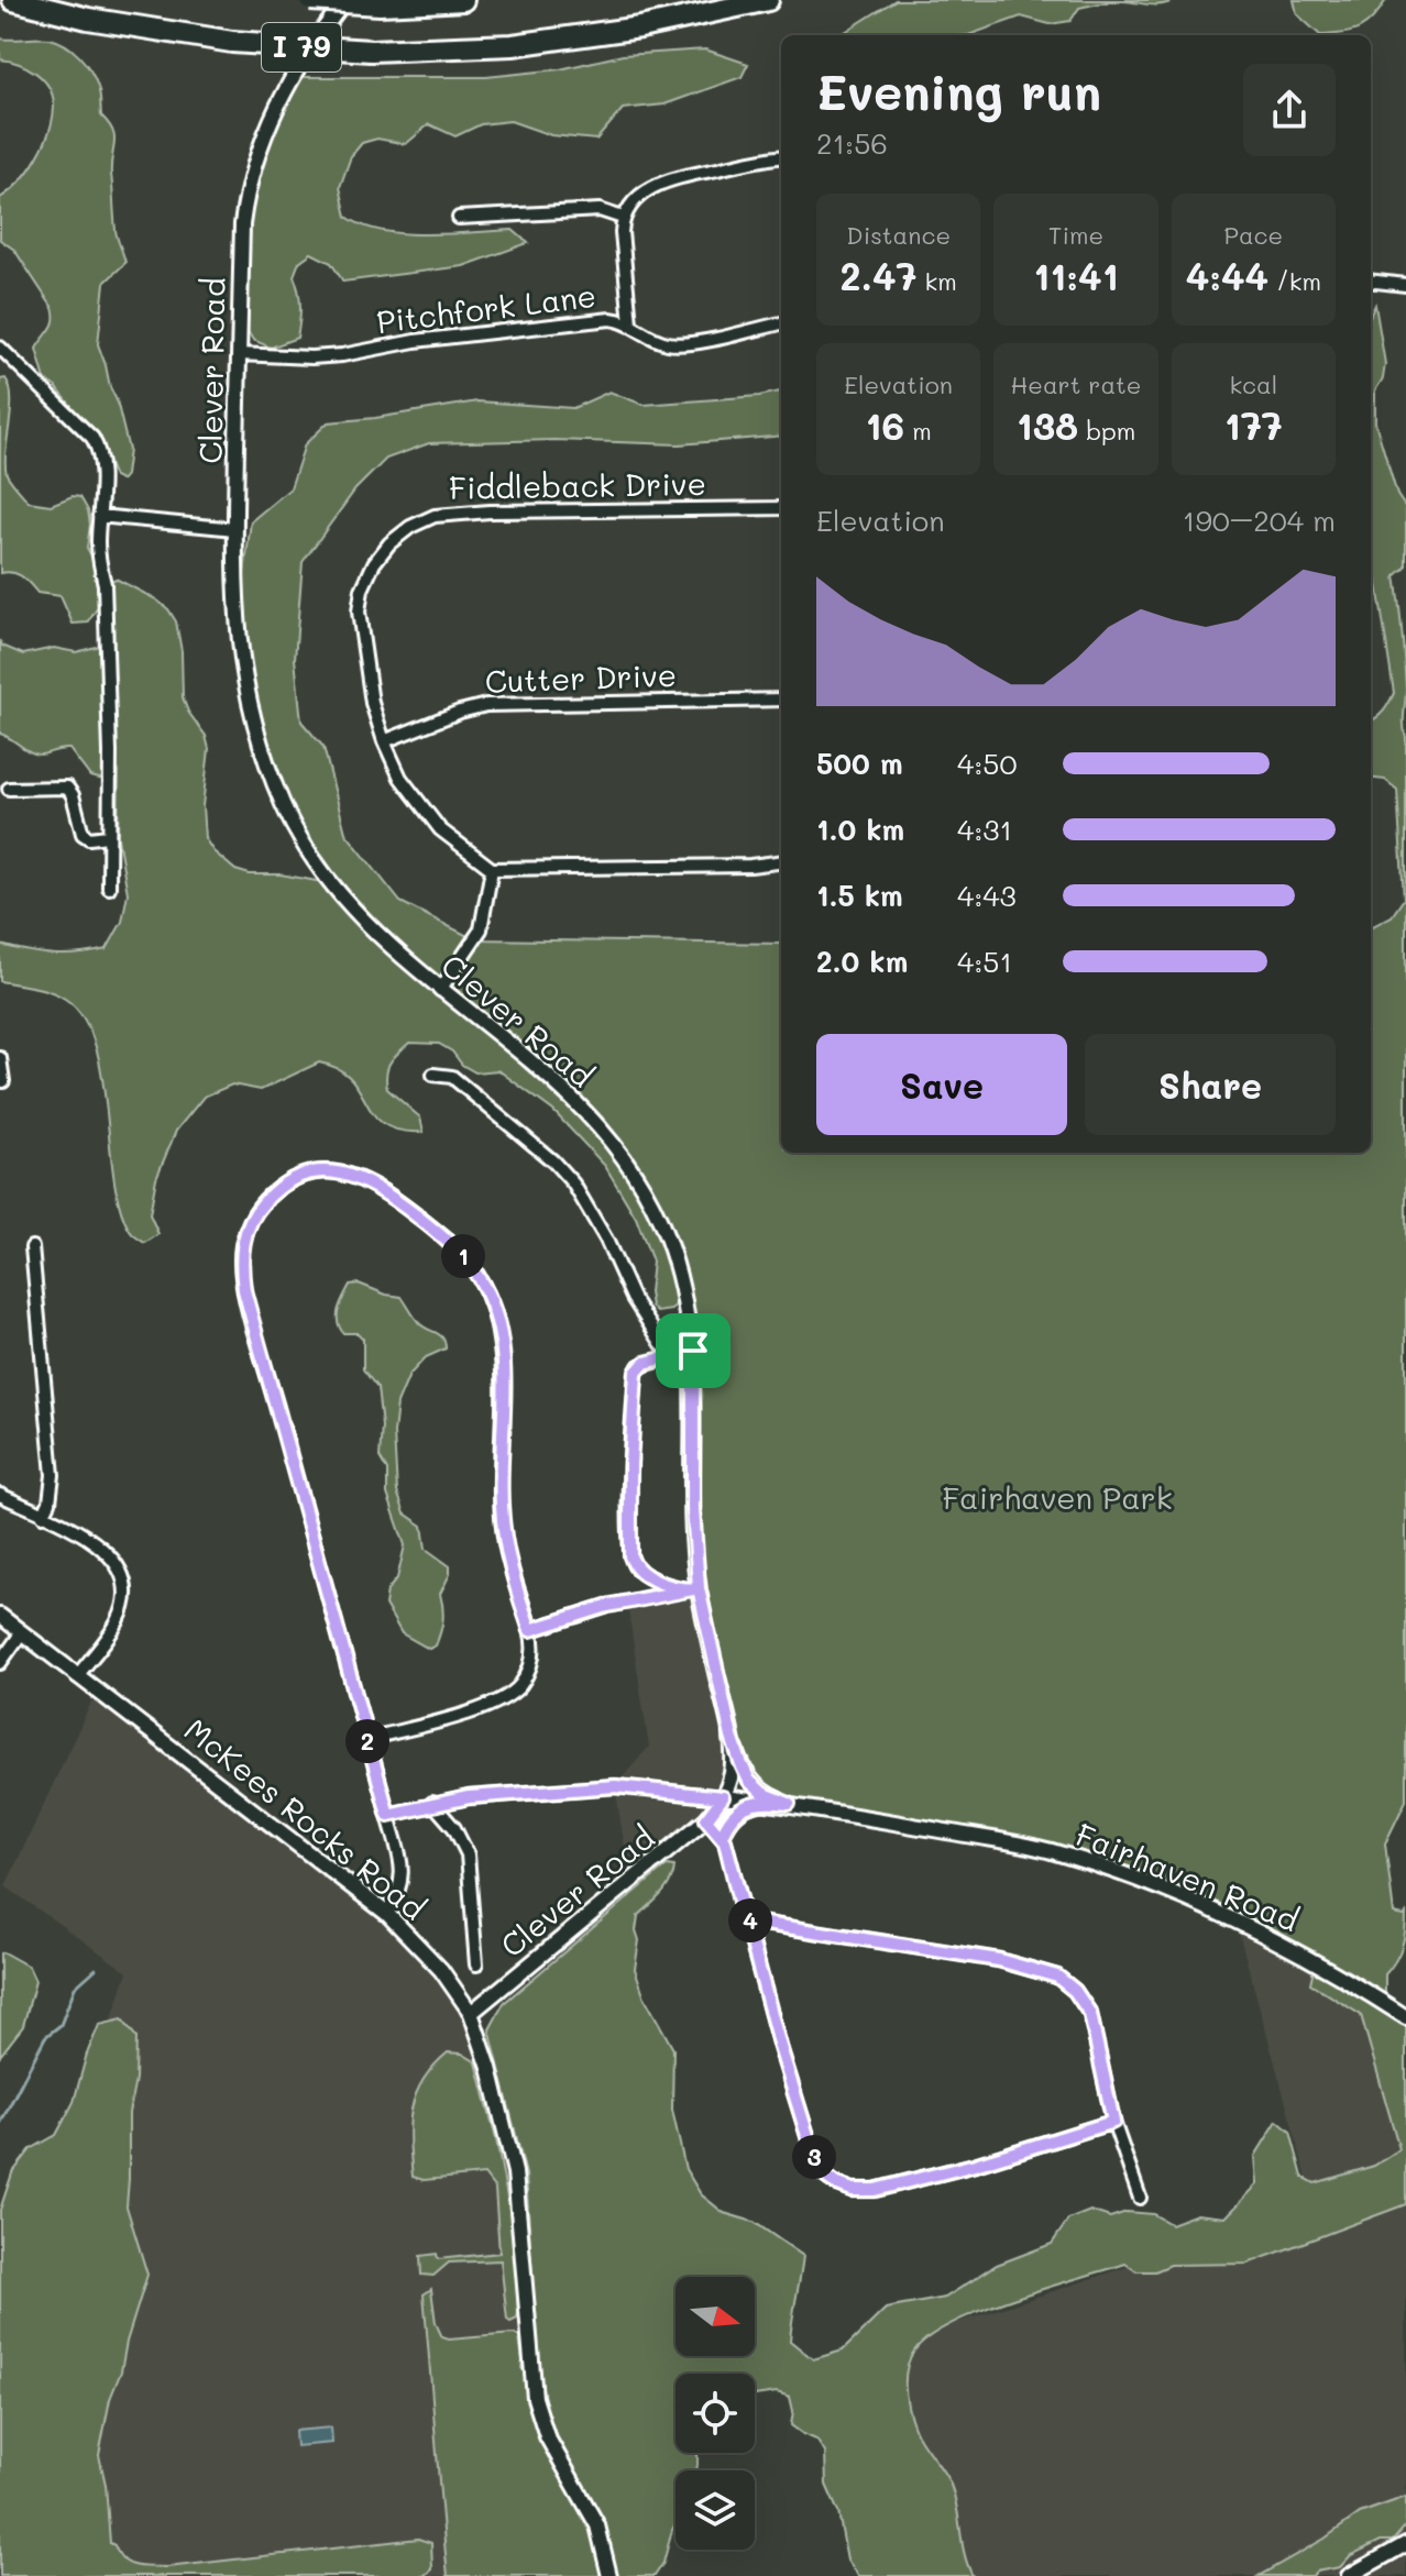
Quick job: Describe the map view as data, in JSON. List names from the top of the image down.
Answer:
{
  "streets": {
    "highway": ["I 79"],
    "street": [
      "Pitchfork Lane",
      "Clever Road",
      "Fiddleback Drive",
      "Cutter Drive",
      "McKees Rocks Road",
      "Fairhaven Road"
    ]
  },
  "crossings": [
    ["Pitchfork Lane", "Clever Road"],
    ["Clever Road", "McKees Rocks Road"],
    ["Clever Road", "Fairhaven Road"],
    ["Fiddleback Drive", "Cutter Drive"]
  ],
  "parks": ["Fairhaven Park"],
  "north": "right",
  "page": {
    "heading": ["Evening run", "21:56"],
    "stats": [
      ["Distance", "2.47 km"],
      ["Time", "11:41"],
      ["Pace", "4:44 /km"],
      ["Elevation", "16 m"],
      ["Heart rate", "138 bpm"],
      ["kcal", "177"]
    ],
    "chart": ["Elevation", "190–204 m"],
    "list": [
      {
        "name": "500 m",
        "note": "4:50"
      },
      {
        "name": "1.0 km",
        "note": "4:31"
      },
      {
        "name": "1.5 km",
        "note": "4:43"
      },
      {
        "name": "2.0 km",
        "note": "4:51"
      }
    ],
    "buttons": ["Save", "Share"],
    "pins": [
      "1",
      "2",
      "4",
      "3"
    ]
  }
}
